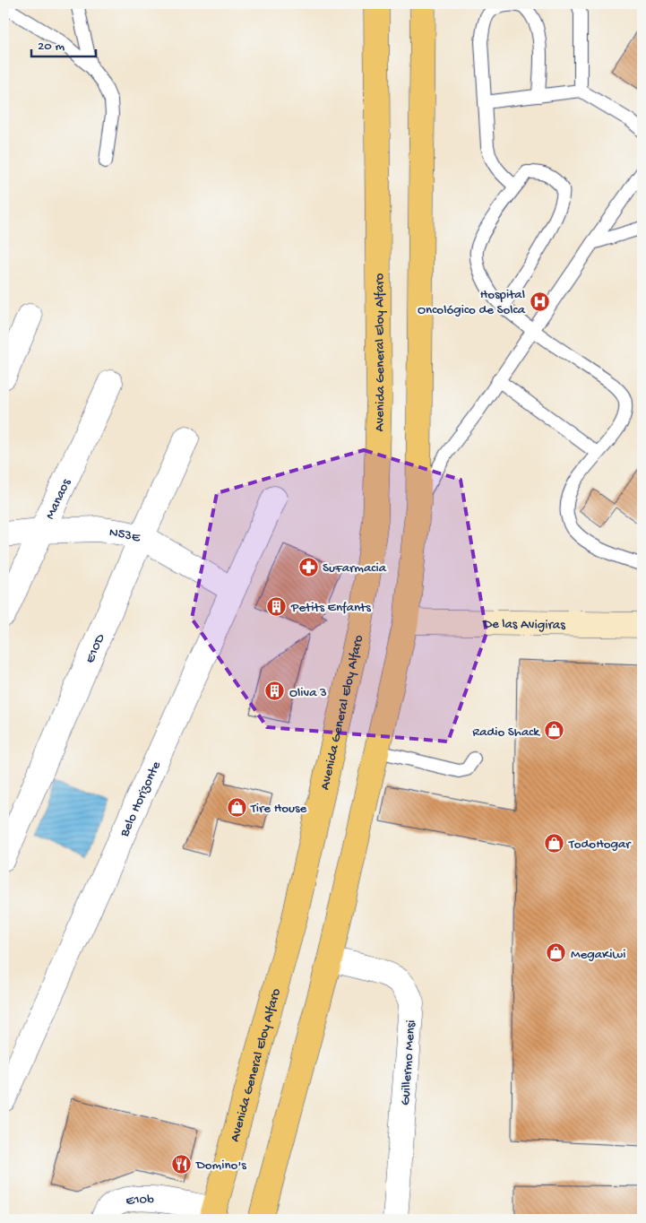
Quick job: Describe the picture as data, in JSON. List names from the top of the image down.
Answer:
{
  "streets": {
    "main road": ["Avenida General Eloy Alfaro"],
    "street": [
      "Manaos",
      "N53E",
      "De las Avigiras",
      "E10D",
      "Belo Horizonte",
      "Guillermo Mensi",
      "E10b"
    ]
  },
  "crossings": [
    ["Avenida General Eloy Alfaro", "E10b"],
    ["Manaos", "N53E"],
    ["N53E", "E10D"],
    ["N53E", "Belo Horizonte"]
  ],
  "places": {
    "hospital": ["Hospital Oncológico de Solca"],
    "pharmacy": ["SuFarmacia"],
    "building": ["Petits Enfants", "Oliva 3"],
    "shop": [
      "Radio Shack",
      "Tire House",
      "TodoHogar",
      "MegaKiwi"
    ],
    "restaurant": ["Domino's"]
  },
  "scale_bar": "20 m"
}
